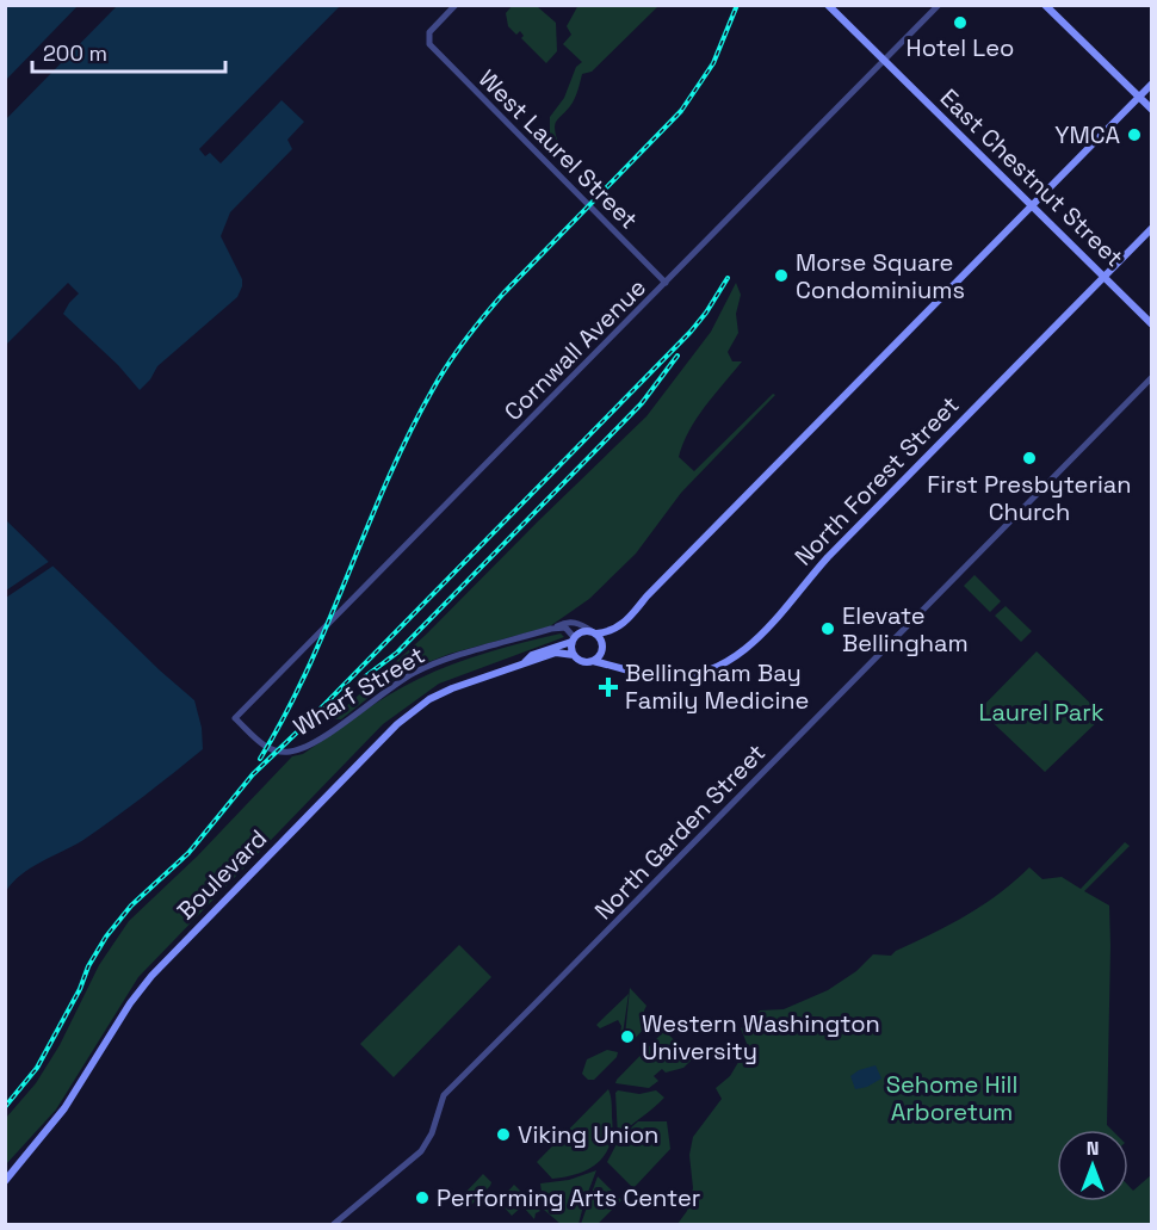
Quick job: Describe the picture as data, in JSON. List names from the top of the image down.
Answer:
{
  "streets": {
    "main road": ["East Chestnut Street", "North Forest Street", "Boulevard"],
    "street": [
      "West Laurel Street",
      "Cornwall Avenue",
      "Wharf Street",
      "North Garden Street"
    ]
  },
  "crossings": [
    ["West Laurel Street", "Cornwall Avenue"],
    ["East Chestnut Street", "Cornwall Avenue"],
    ["East Chestnut Street", "North Forest Street"],
    ["Cornwall Avenue", "Wharf Street"],
    ["North Forest Street", "Wharf Street"],
    ["North Forest Street", "Boulevard"],
    ["Wharf Street", "Boulevard"]
  ],
  "parks": ["Laurel Park", "Sehome Hill Arboretum"],
  "places": {
    "other": [
      "Hotel Leo",
      "YMCA",
      "Morse Square Condominiums",
      "First Presbyterian Church",
      "Elevate Bellingham",
      "Western Washington University",
      "Viking Union",
      "Performing Arts Center"
    ],
    "health": ["Bellingham Bay Family Medicine"]
  },
  "scale_bar": "200 m",
  "north": "top"
}
